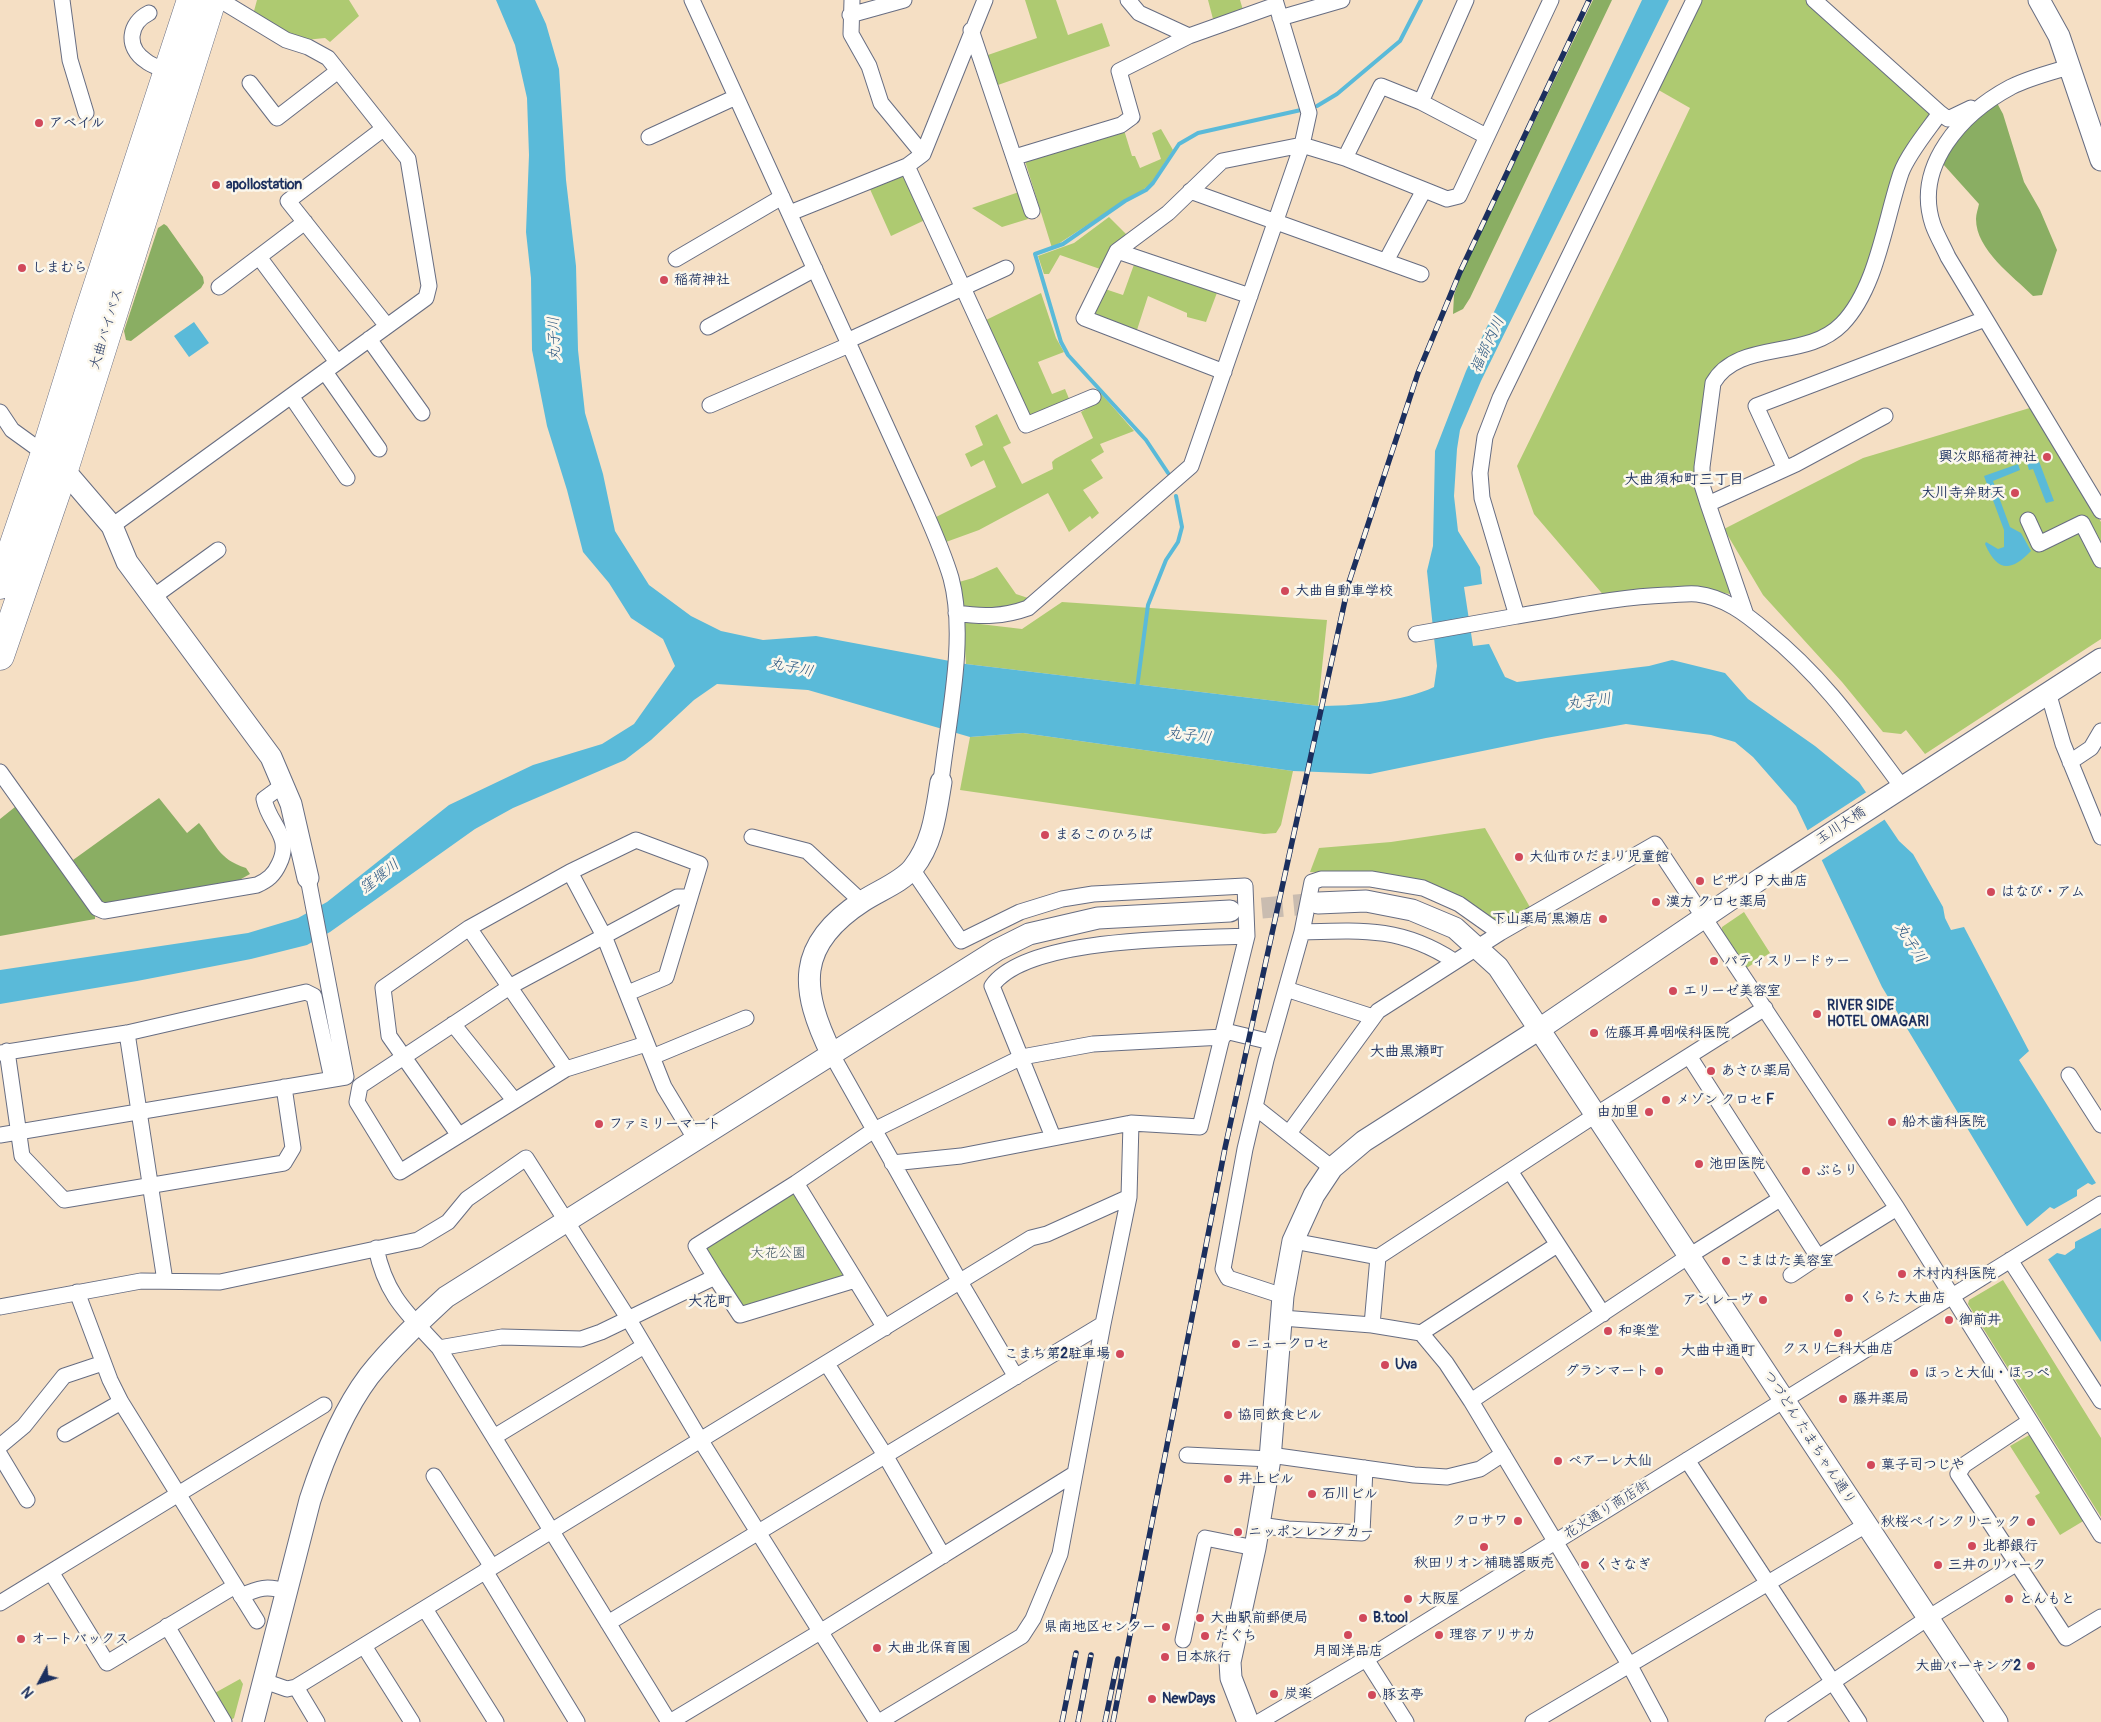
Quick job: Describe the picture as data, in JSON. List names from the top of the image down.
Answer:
{
  "streets": {
    "highway": ["大曲バイパス"],
    "street": ["玉川大橋", "つづどん たまちゃん通り", "花火通り商店街"]
  },
  "crossings": [
    ["玉川大橋", "つづどん たまちゃん通り"],
    ["つづどん たまちゃん通り", "花火通り商店街"]
  ],
  "districts": [
    "大曲須和町三丁目",
    "大曲黒瀬町",
    "大花町",
    "大曲中通町"
  ],
  "water": ["丸子川", "福部内川", "窪堰川"],
  "parks": ["大花公園"],
  "places": [
    "アベイル",
    "apollostation",
    "しまむら",
    "稲荷神社",
    "興次郎稲荷神社",
    "大川寺弁財天",
    "大曲自動車学校",
    "まるこのひろば",
    "大仙市ひだまり児童館",
    "ピザＪＰ大曲店",
    "はなび・アム",
    "漢方 クロセ薬局",
    "下山薬局 黒瀬店",
    "パティスリードゥー",
    "エリーゼ美容室",
    "RIVER SIDE HOTEL OMAGARI",
    "佐藤耳鼻咽喉科医院",
    "あさひ薬局",
    "メゾン クロセ F",
    "由加里",
    "船木歯科医院",
    "ファミリーマート",
    "池田医院",
    "ぶらり",
    "こまはた美容室",
    "木村内科医院",
    "くらた 大曲店",
    "アンレーヴ",
    "御前井",
    "和楽堂",
    "クスリ仁科大曲店",
    "ニュークロセ",
    "こまち第2駐車場",
    "Uva",
    "グランマート",
    "ほっと大仙・ほっぺ",
    "藤井薬局",
    "協同飲食ビル",
    "ペアーレ大仙",
    "菓子司つじや",
    "井上ビル",
    "石川ビル",
    "クロサワ",
    "秋桜ペインクリニック",
    "ニッポンレンタカー",
    "北都銀行",
    "秋田リオン補聴器販売",
    "くさなぎ",
    "三井のリパーク",
    "大阪屋",
    "とんもと",
    "大曲駅前郵便局",
    "B.tool",
    "県南地区センター",
    "月岡洋品店",
    "理容 アリサカ",
    "たぐち",
    "オートバックス",
    "大曲北保育園",
    "日本旅行",
    "大曲パーキング2",
    "炭楽",
    "豚玄亭",
    "NewDays"
  ],
  "north": "bottom left"
}
